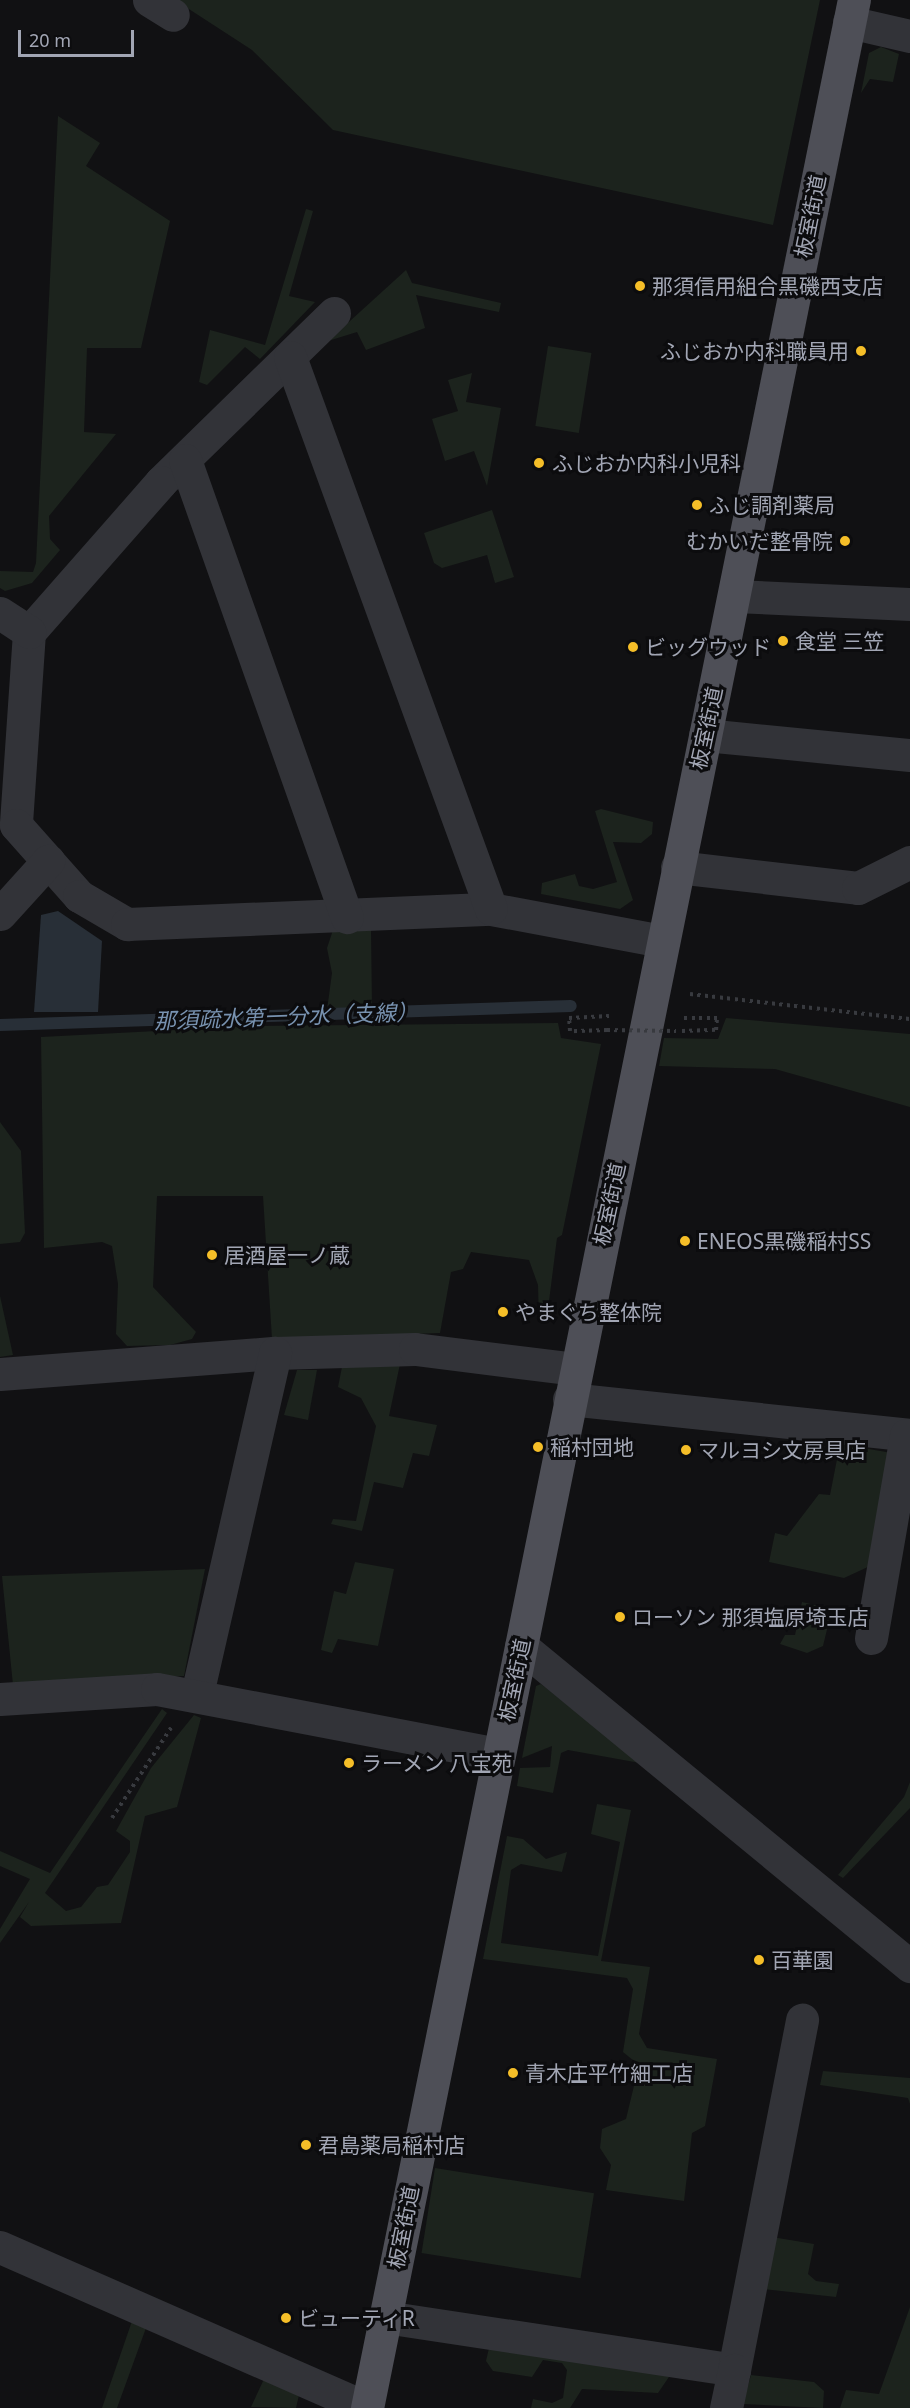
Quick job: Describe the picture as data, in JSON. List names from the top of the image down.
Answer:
{
  "streets": {
    "main road": ["板室街道"]
  },
  "water": ["那須疏水第一分水（支線）"],
  "places": [
    "那須信用組合黒磯西支店",
    "ふじおか内科職員用",
    "ふじおか内科小児科",
    "ふじ調剤薬局",
    "むかいだ整骨院",
    "食堂 三笠",
    "ビッグウッド",
    "ENEOS黒磯稲村SS",
    "居酒屋一ノ蔵",
    "やまぐち整体院",
    "稲村団地",
    "マルヨシ文房具店",
    "ローソン 那須塩原埼玉店",
    "ラーメン 八宝苑",
    "百華園",
    "青木庄平竹細工店",
    "君島薬局稲村店",
    "ビューティR"
  ],
  "scale_bar": "20 m"
}
